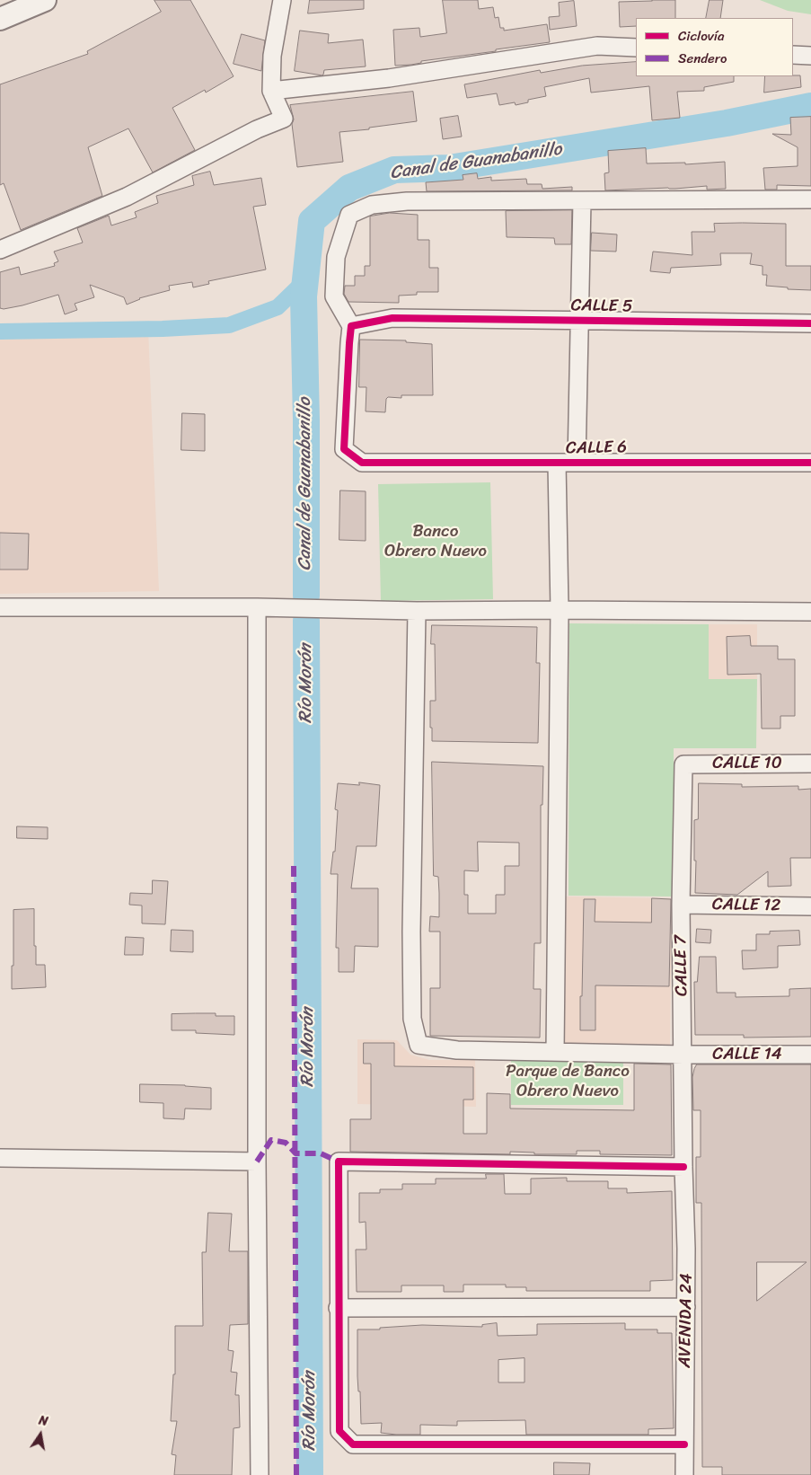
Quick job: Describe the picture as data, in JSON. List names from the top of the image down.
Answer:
{
  "streets": {
    "street": [
      "CALLE 5",
      "CALLE 6",
      "CALLE 10",
      "CALLE 12",
      "CALLE 7",
      "CALLE 14",
      "AVENIDA 24"
    ]
  },
  "crossings": [
    ["CALLE 5", "CALLE 6"],
    ["CALLE 10", "CALLE 7"],
    ["CALLE 12", "CALLE 7"],
    ["CALLE 7", "CALLE 14"],
    ["CALLE 7", "AVENIDA 24"]
  ],
  "water": ["Canal de Guanabanillo", "Río Morón"],
  "parks": ["Banco Obrero Nuevo", "Parque de Banco Obrero Nuevo"],
  "legend": ["Ciclovía", "Sendero"],
  "north": "top"
}
